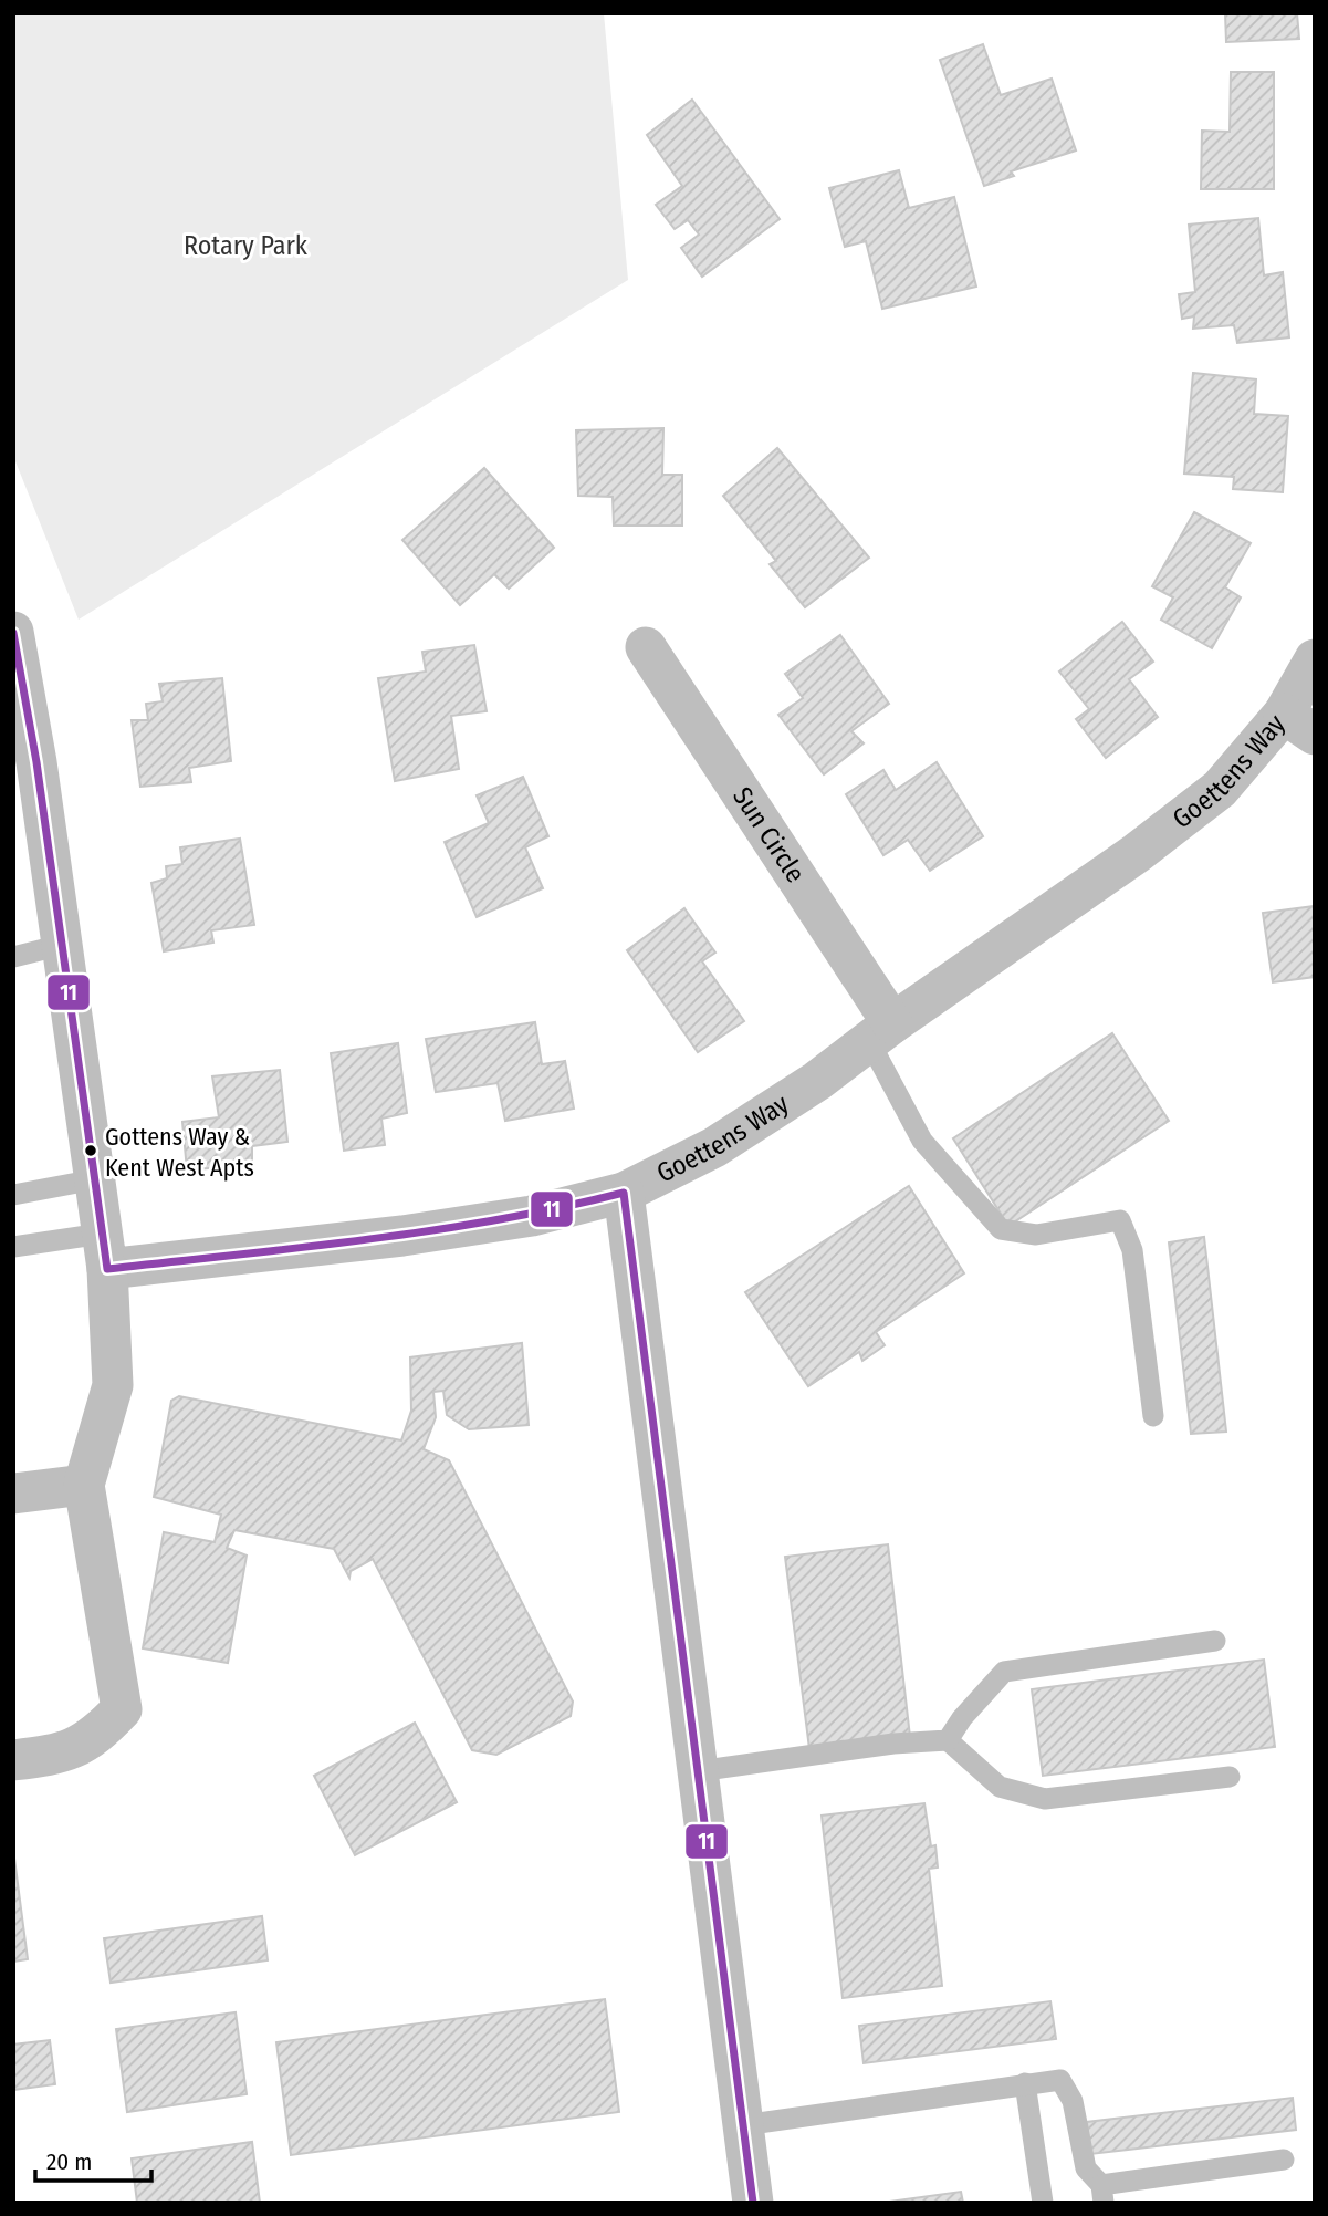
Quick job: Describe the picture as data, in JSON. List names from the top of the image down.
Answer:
{
  "streets": {
    "street": ["Goettens Way", "Sun Circle"]
  },
  "crossings": [
    ["Goettens Way", "Sun Circle"]
  ],
  "parks": ["Rotary Park"],
  "places": ["Gottens Way & Kent West Apts"],
  "lines": ["transit line 11"],
  "scale_bar": "20 m"
}
